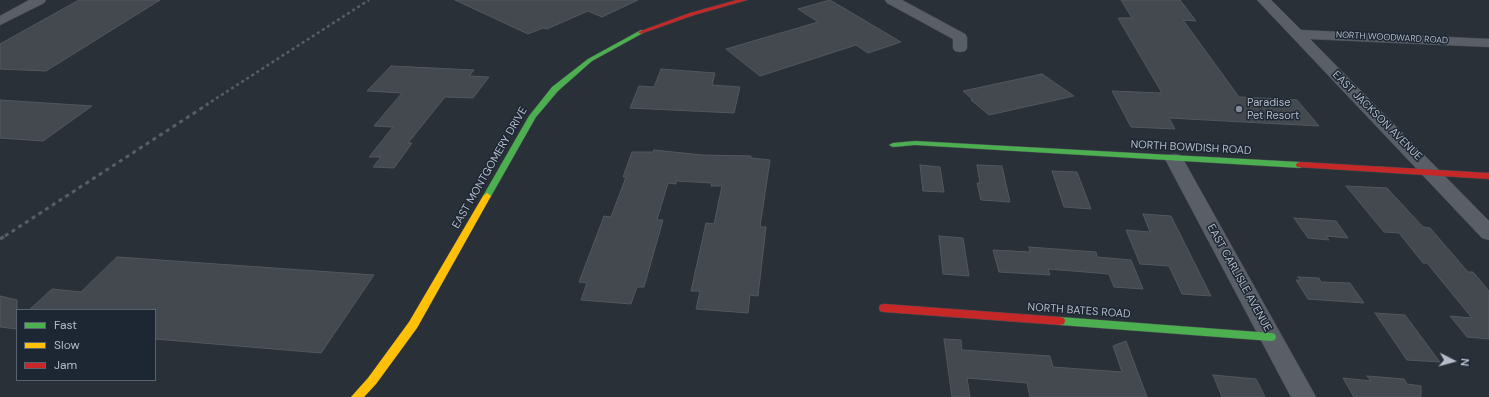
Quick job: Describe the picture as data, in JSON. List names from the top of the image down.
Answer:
{
  "streets": {
    "street": [
      "NORTH WOODWARD ROAD",
      "EAST JACKSON AVENUE",
      "NORTH BOWDISH ROAD",
      "EAST MONTGOMERY DRIVE",
      "EAST CARLISLE AVENUE",
      "NORTH BATES ROAD"
    ]
  },
  "crossings": [
    ["NORTH WOODWARD ROAD", "EAST JACKSON AVENUE"],
    ["EAST JACKSON AVENUE", "NORTH BOWDISH ROAD"],
    ["NORTH BOWDISH ROAD", "EAST CARLISLE AVENUE"],
    ["EAST CARLISLE AVENUE", "NORTH BATES ROAD"]
  ],
  "places": ["Paradise Pet Resort"],
  "legend": ["Fast", "Slow", "Jam"],
  "north": "right"
}
